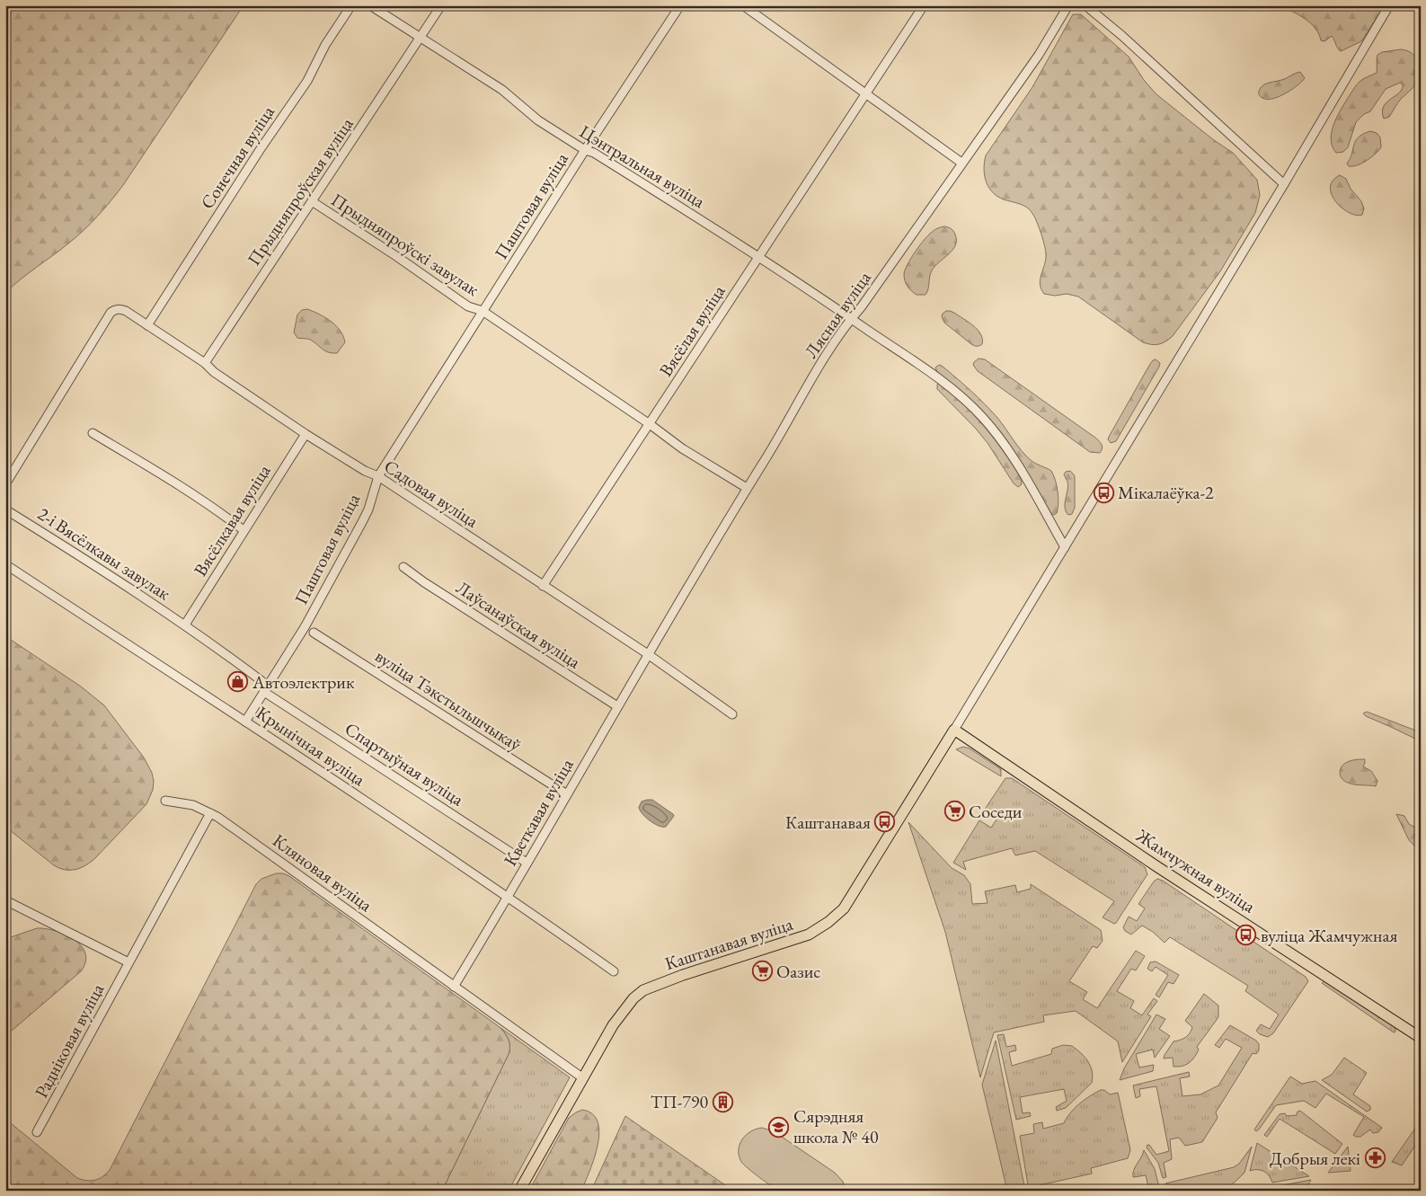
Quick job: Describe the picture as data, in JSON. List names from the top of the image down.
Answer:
{
  "streets": {
    "main road": ["Жамчужная вуліца", "Каштанавая вуліца"],
    "street": [
      "Сонечная вуліца",
      "Цэнтральная вуліца",
      "Прыдняпроўская вуліца",
      "Паштовая вуліца",
      "Прыдняпроўскі завулак",
      "Лясная вуліца",
      "Вясёлая вуліца",
      "Садовая вуліца",
      "Вясёлкавая вуліца",
      "2-і Вясёлкавы завулак",
      "Лаўсанаўская вуліца",
      "вуліца Тэкстыльшчыкаў",
      "Крынічная вуліца",
      "Спартыўная вуліца",
      "Кветкавая вуліца",
      "Кляновая вуліца",
      "Радніковая вуліца"
    ]
  },
  "crossings": [
    ["Сонечная вуліца", "Садовая вуліца"],
    ["Цэнтральная вуліца", "Прыдняпроўская вуліца"],
    ["Цэнтральная вуліца", "Паштовая вуліца"],
    ["Цэнтральная вуліца", "Лясная вуліца"],
    ["Цэнтральная вуліца", "Вясёлая вуліца"],
    ["Прыдняпроўская вуліца", "Прыдняпроўскі завулак"],
    ["Прыдняпроўская вуліца", "Садовая вуліца"],
    ["Паштовая вуліца", "Прыдняпроўскі завулак"],
    ["Паштовая вуліца", "Садовая вуліца"],
    ["Паштовая вуліца", "Крынічная вуліца"],
    ["Паштовая вуліца", "Спартыўная вуліца"],
    ["Лясная вуліца", "Садовая вуліца"],
    ["Лясная вуліца", "Кветкавая вуліца"],
    ["Вясёлая вуліца", "Садовая вуліца"],
    ["Садовая вуліца", "Вясёлкавая вуліца"],
    ["Садовая вуліца", "Кветкавая вуліца"],
    ["Вясёлкавая вуліца", "2-і Вясёлкавы завулак"],
    ["Лаўсанаўская вуліца", "Кветкавая вуліца"],
    ["вуліца Тэкстыльшчыкаў", "Кветкавая вуліца"],
    ["Крынічная вуліца", "Кветкавая вуліца"],
    ["Спартыўная вуліца", "Кветкавая вуліца"],
    ["Кветкавая вуліца", "Кляновая вуліца"],
    ["Жамчужная вуліца", "Каштанавая вуліца"],
    ["Кляновая вуліца", "Каштанавая вуліца"],
    ["Кляновая вуліца", "Радніковая вуліца"]
  ],
  "places": {
    "bus stop": ["Мікалаёўка-2", "Каштанавая", "вуліца Жамчужная"],
    "shop": ["Автоэлектрик"],
    "supermarket": ["Соседи", "Оазис"],
    "building": ["ТП-790"],
    "school or university": ["Сярэдняя школа № 40"],
    "pharmacy": ["Добрыя лекі"]
  }
}
